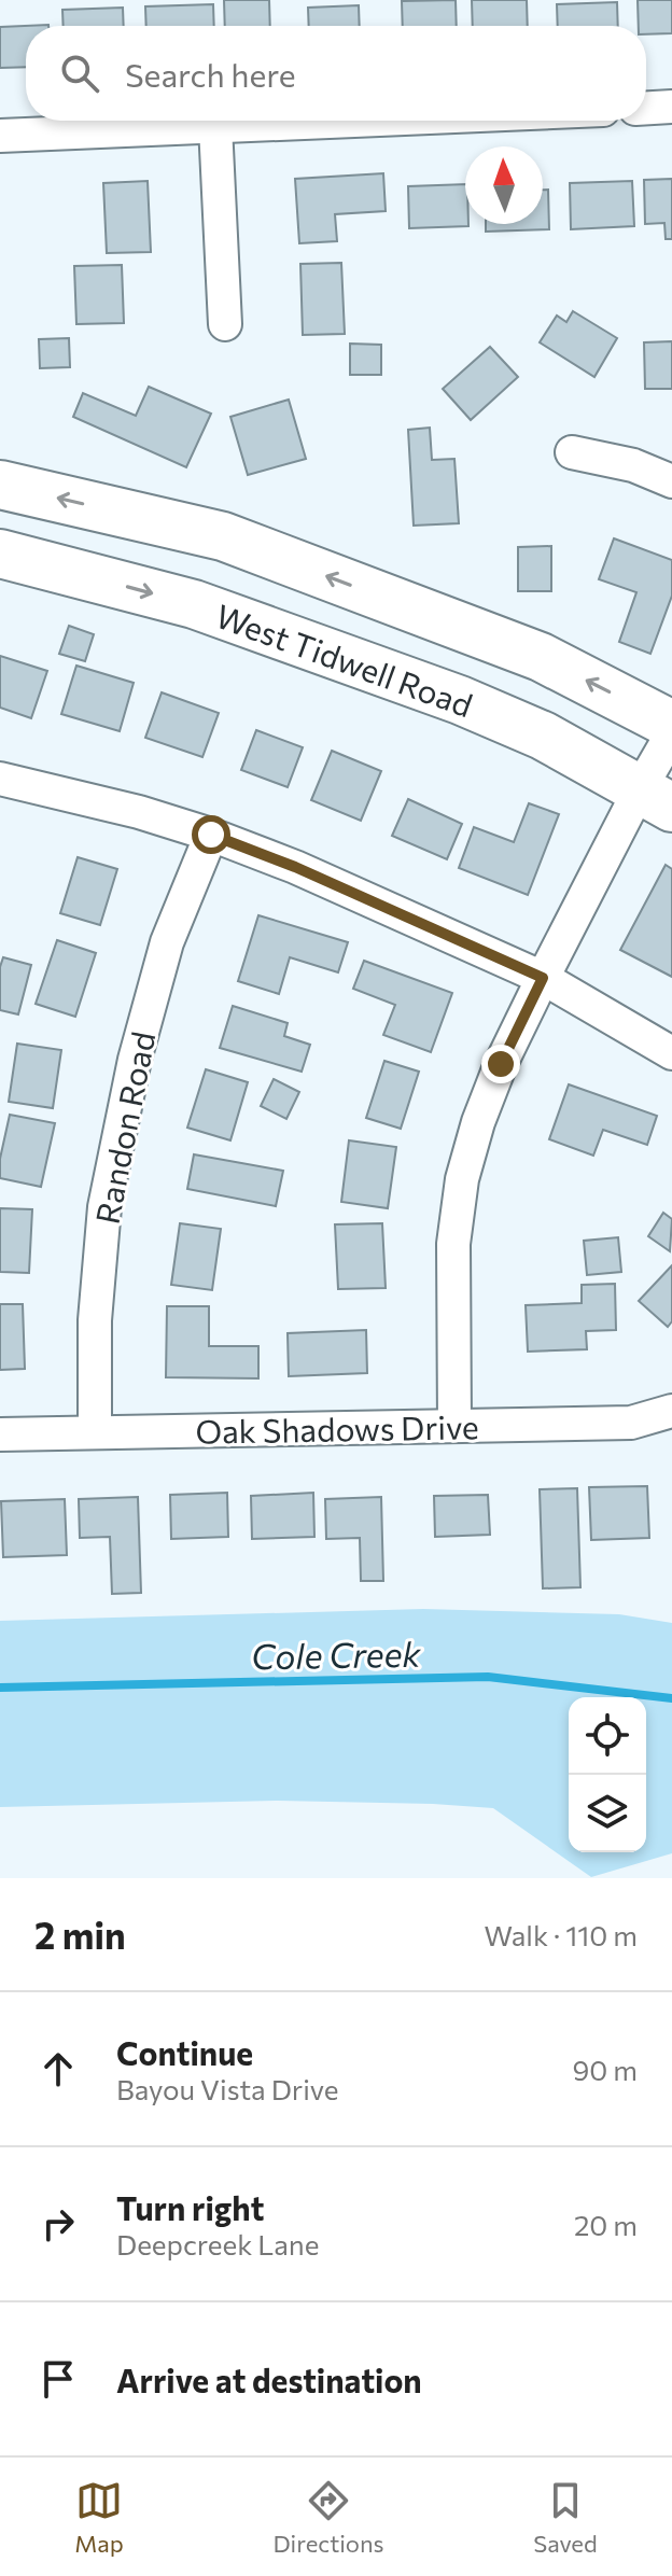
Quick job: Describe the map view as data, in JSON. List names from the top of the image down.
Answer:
{
  "streets": {
    "main road": ["West Tidwell Road"],
    "street": ["Randon Road", "Oak Shadows Drive"]
  },
  "crossings": [
    ["Randon Road", "Oak Shadows Drive"]
  ],
  "water": ["Cole Creek"],
  "north": "top",
  "page": {
    "search": "Search here",
    "heading": ["2 min", "Walk · 110 m"],
    "list": [
      ["Continue", "Bayou Vista Drive", "90 m"],
      ["Turn right", "Deepcreek Lane", "20 m"],
      "Arrive at destination"
    ],
    "nav": ["Map", "Directions", "Saved"]
  }
}
